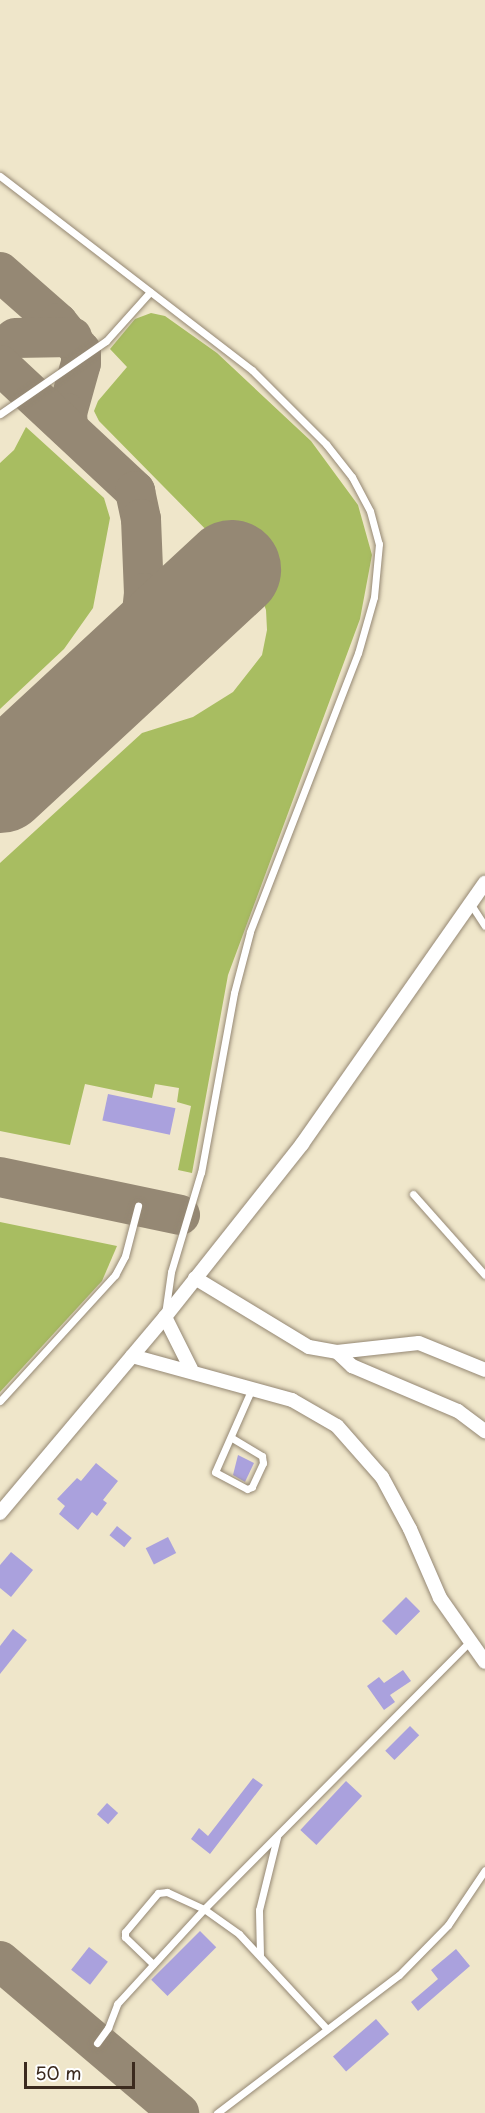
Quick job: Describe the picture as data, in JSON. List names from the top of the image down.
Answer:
{
  "scale_bar": "50 m"
}
